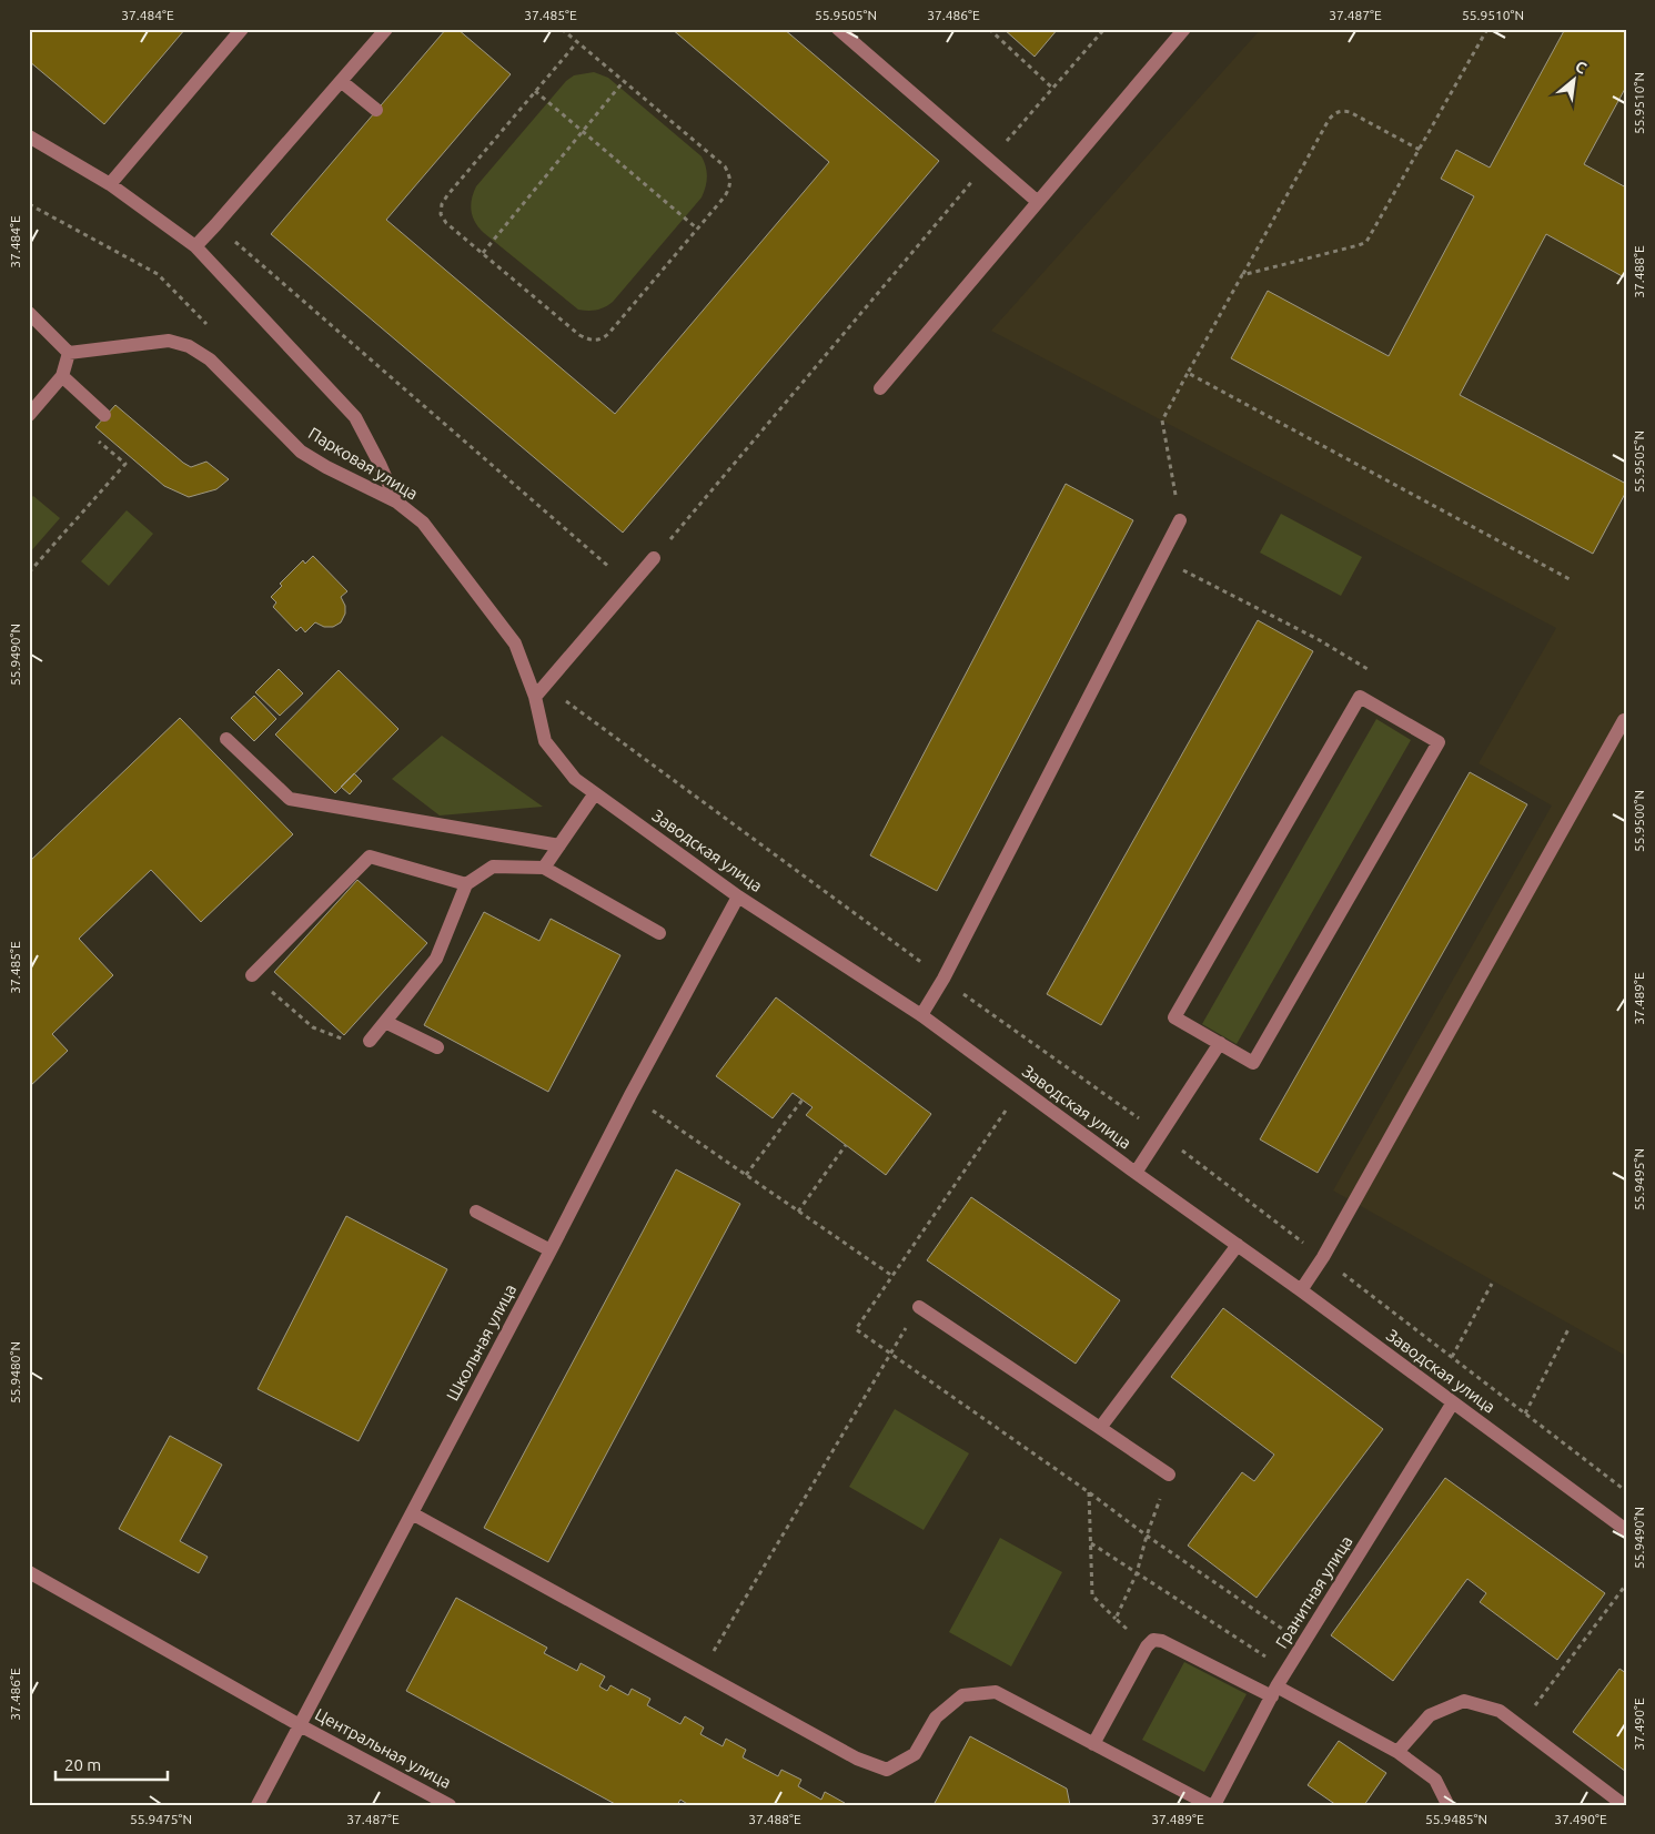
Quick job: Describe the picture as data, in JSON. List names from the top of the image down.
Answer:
{
  "streets": {
    "street": [
      "Парковая улица",
      "Заводская улица",
      "Школьная улица",
      "Гранитная улица",
      "Центральная улица"
    ]
  },
  "crossings": [
    ["Парковая улица", "Заводская улица"],
    ["Заводская улица", "Школьная улица"],
    ["Заводская улица", "Гранитная улица"],
    ["Школьная улица", "Центральная улица"]
  ],
  "scale_bar": "20 m",
  "north": "top right",
  "coordinates": [
    "37.484°E",
    "37.485°E",
    "55.9505°N",
    "37.486°E",
    "37.487°E",
    "55.9510°N",
    "37.488°E",
    "55.9490°N",
    "55.9500°N",
    "37.489°E",
    "55.9495°N",
    "55.9480°N",
    "37.490°E",
    "55.9475°N",
    "55.9485°N"
  ]
}
